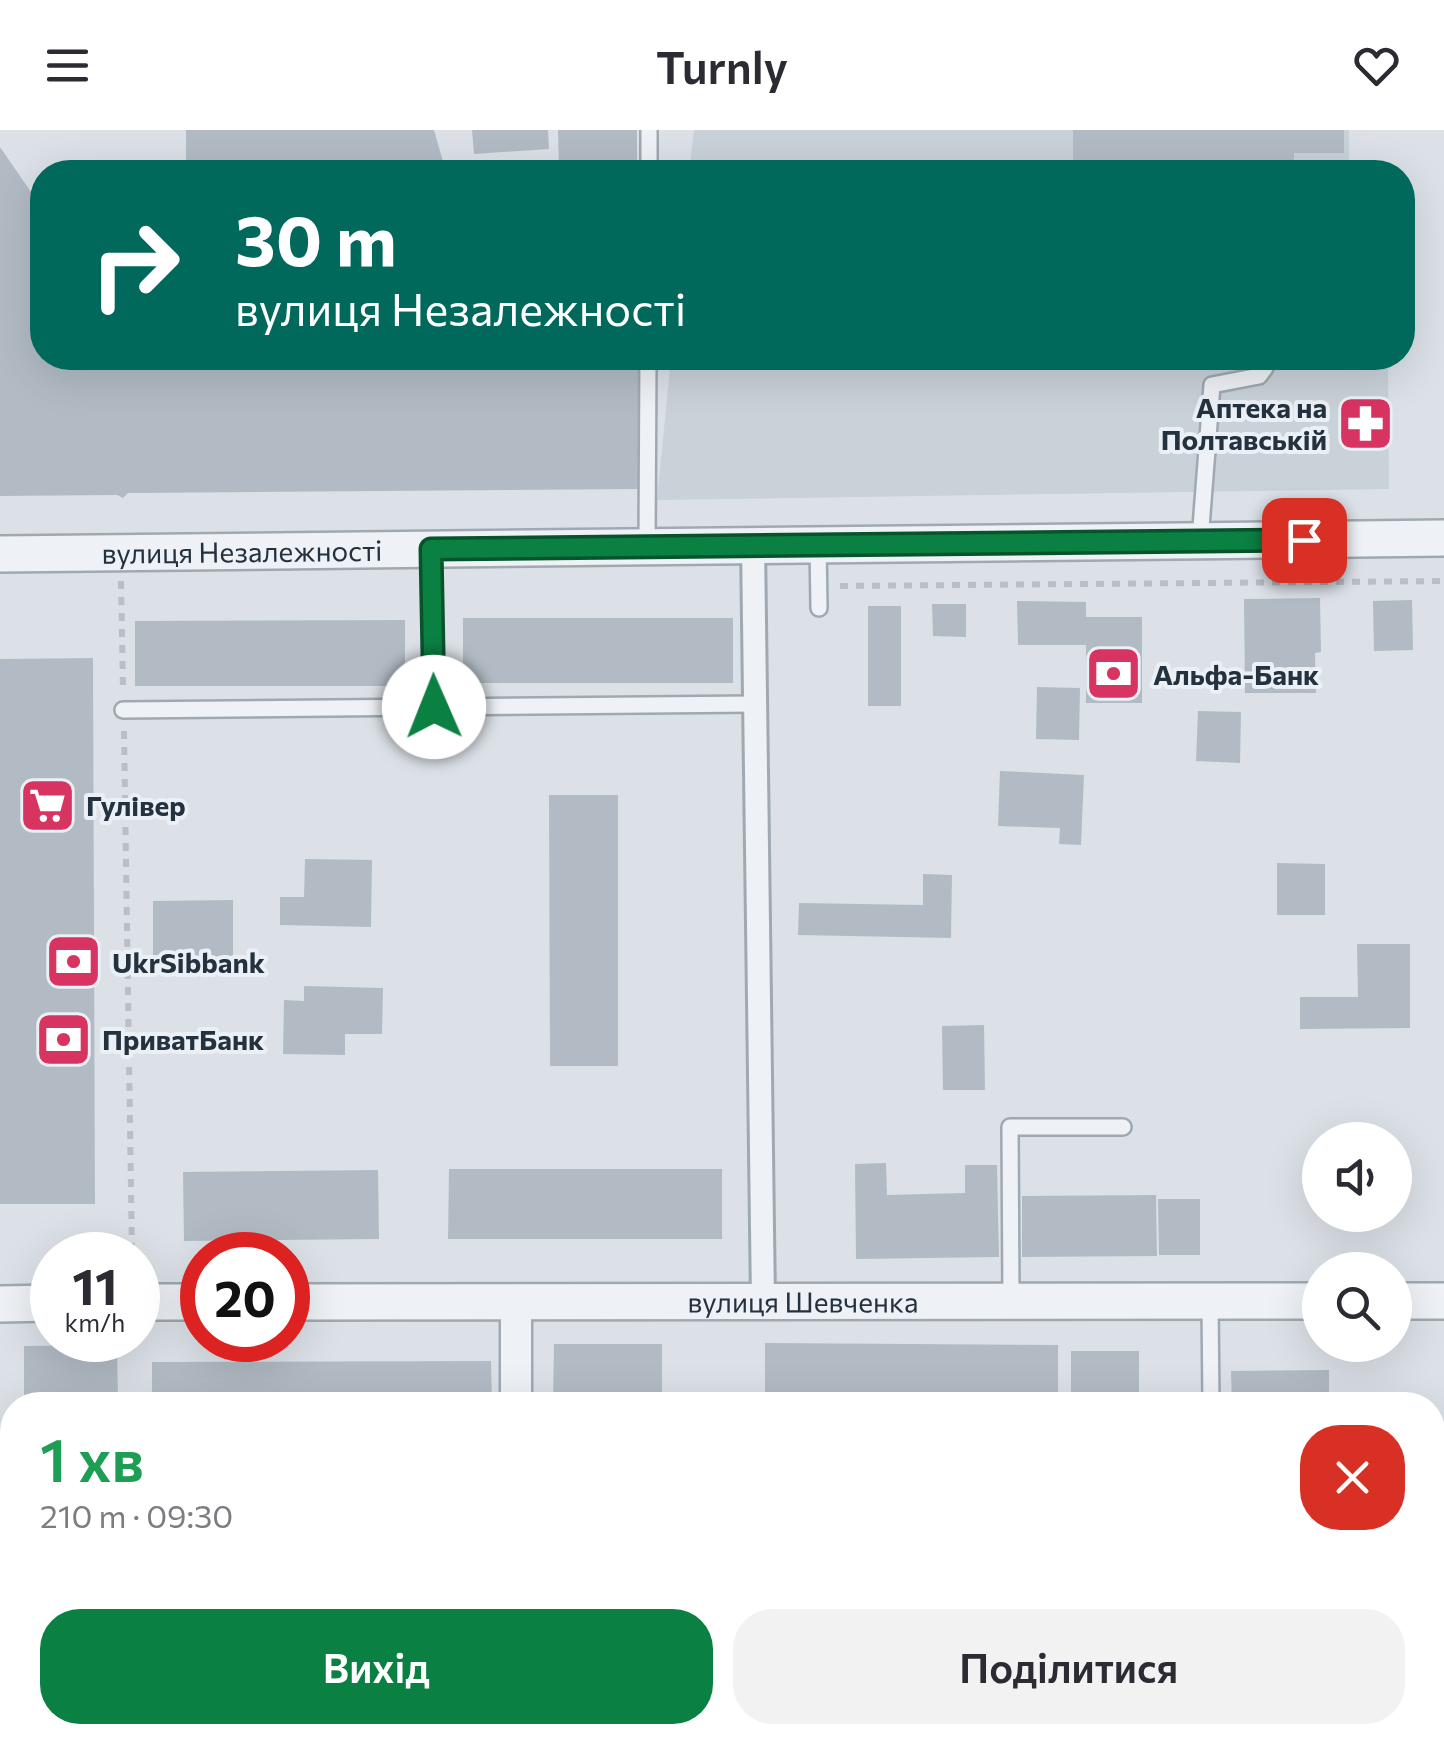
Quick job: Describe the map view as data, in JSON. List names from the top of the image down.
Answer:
{
  "streets": {
    "street": ["вулиця Незалежності", "вулиця Шевченка"]
  },
  "places": {
    "pharmacy": ["Аптека на Полтавській"],
    "bank": ["Альфа-Банк", "UkrSibbank", "ПриватБанк"],
    "supermarket": ["Гулівер"]
  },
  "page": {
    "header": "Turnly",
    "turn": ["30 m", "вулиця Незалежності"],
    "speed": "11 km/h",
    "limit": "20",
    "heading": ["1 хв", "210 m · 09:30"],
    "buttons": ["Вихід", "Поділитися"]
  }
}
